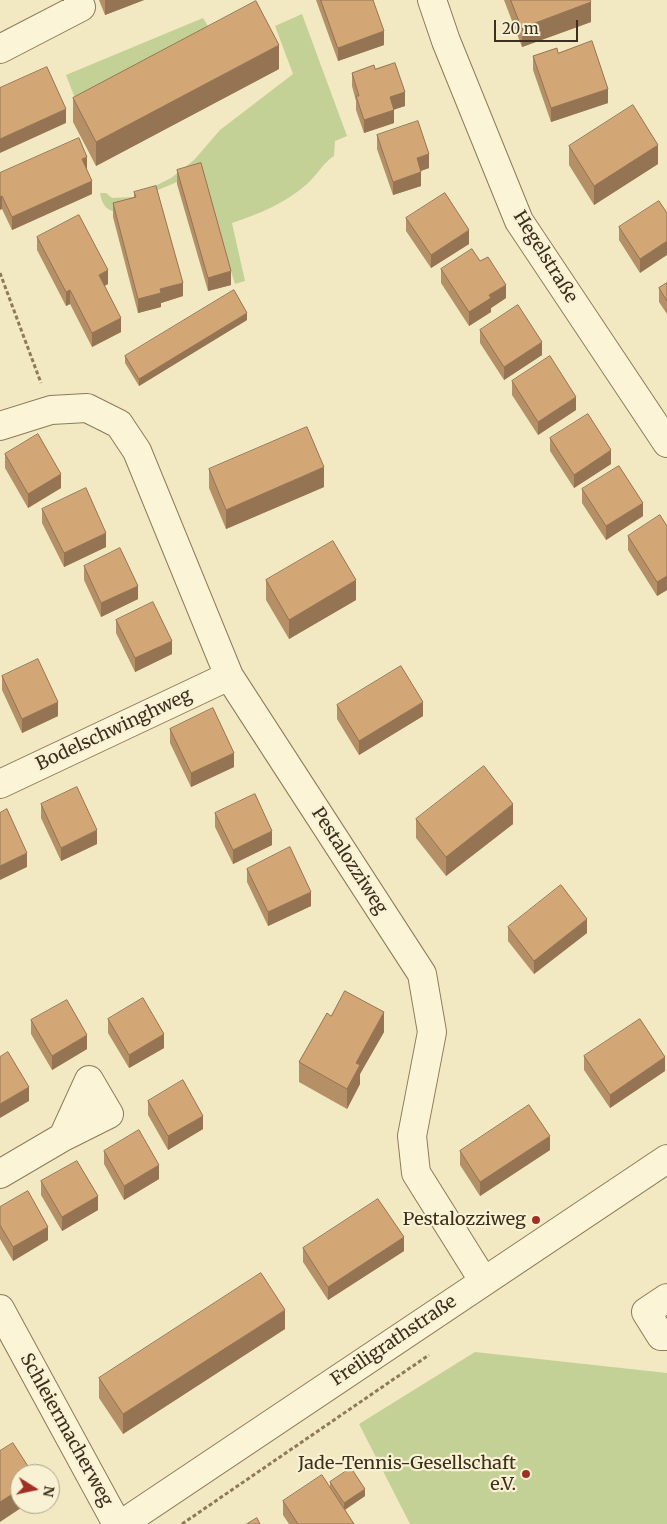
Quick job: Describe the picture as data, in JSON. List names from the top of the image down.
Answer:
{
  "streets": {
    "street": [
      "Hegelstraße",
      "Bodelschwinghweg",
      "Pestalozziweg",
      "Freiligrathstraße",
      "Schleiermacherweg"
    ]
  },
  "crossings": [
    ["Bodelschwinghweg", "Pestalozziweg"],
    ["Pestalozziweg", "Freiligrathstraße"]
  ],
  "places": ["Pestalozziweg", "Jade-Tennis-Gesellschaft e.V."],
  "scale_bar": "20 m",
  "north": "right"
}
